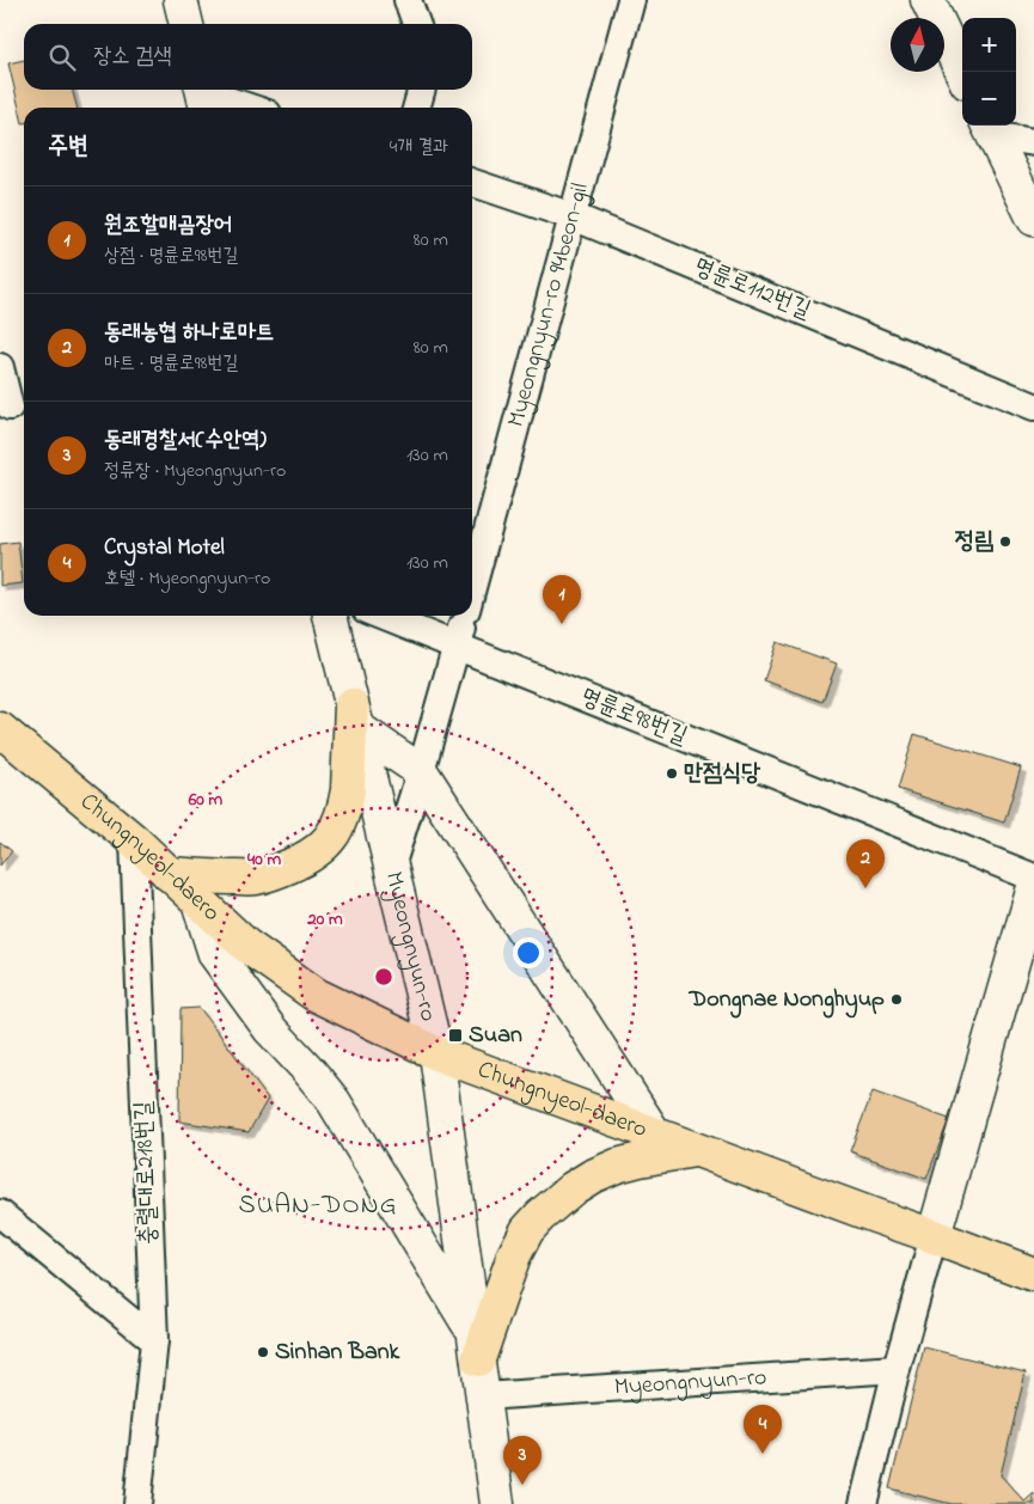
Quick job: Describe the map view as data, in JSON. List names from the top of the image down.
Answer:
{
  "streets": {
    "main road": ["Chungnyeol-daero", "Myeongnyun-ro"],
    "street": [
      "명륜로112번길",
      "Myeongnyun-ro 94beon-gil",
      "명륜로98번길",
      "충렬대로218번길"
    ]
  },
  "crossings": [
    ["명륜로112번길", "Myeongnyun-ro 94beon-gil"],
    ["Myeongnyun-ro 94beon-gil", "명륜로98번길"],
    ["Myeongnyun-ro 94beon-gil", "Myeongnyun-ro"],
    ["Chungnyeol-daero", "Myeongnyun-ro"],
    ["Chungnyeol-daero", "충렬대로218번길"]
  ],
  "districts": ["SUAN-DONG"],
  "places": {
    "other": [
      "정림",
      "만점식당",
      "Dongnae Nonghyup",
      "Sinhan Bank"
    ],
    "transit": ["Suan"]
  },
  "north": "top",
  "page": {
    "map_buttons": ["+", "−"],
    "search": "장소 검색",
    "heading": ["주변", "4개 결과"],
    "list": [
      {
        "mark": "1",
        "name": "원조할매곰장어",
        "note": "상점 · 명륜로98번길",
        "value": "80 m"
      },
      {
        "mark": "2",
        "name": "동래농협 하나로마트",
        "note": "마트 · 명륜로98번길",
        "value": "80 m"
      },
      {
        "mark": "3",
        "name": "동래경찰서(수안역)",
        "note": "정류장 · Myeongnyun-ro",
        "value": "130 m"
      },
      {
        "mark": "4",
        "name": "Crystal Motel",
        "note": "호텔 · Myeongnyun-ro",
        "value": "130 m"
      }
    ],
    "pins": [
      "1",
      "2",
      "4",
      "3"
    ]
  },
  "rings": ["60 m", "40 m", "20 m"]
}
